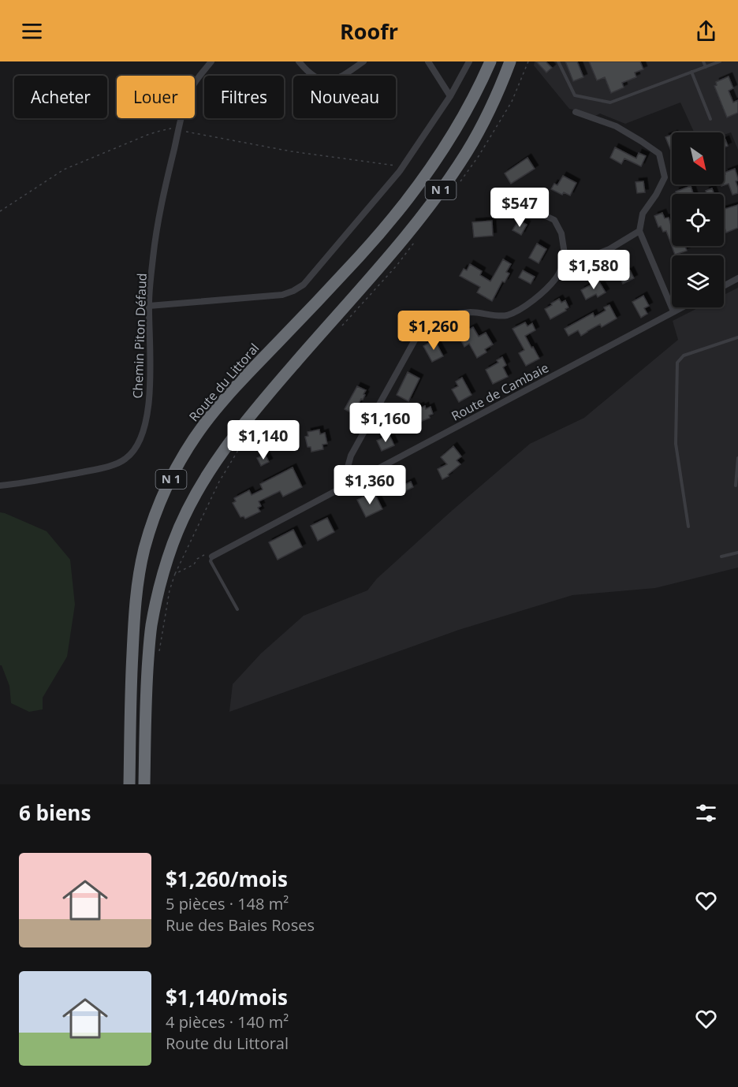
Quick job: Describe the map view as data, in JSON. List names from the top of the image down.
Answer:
{
  "streets": {
    "highway": ["N 1", "Route du Littoral"],
    "street": ["Chemin Piton Défaud", "Route de Cambaie"]
  },
  "north": "bottom right",
  "page": {
    "header": "Roofr",
    "chip": [
      "Acheter",
      "Louer",
      "Filtres",
      "Nouveau"
    ],
    "price": [
      "$547",
      "$1,580",
      "$1,260",
      "$1,160",
      "$1,140",
      "$1,360"
    ],
    "heading": "6 biens",
    "list": [
      {
        "name": "$1,260/mois",
        "note": "5 pièces · 148 m² · Rue des Baies Roses"
      },
      {
        "name": "$1,140/mois",
        "note": "4 pièces · 140 m² · Route du Littoral"
      }
    ]
  }
}
